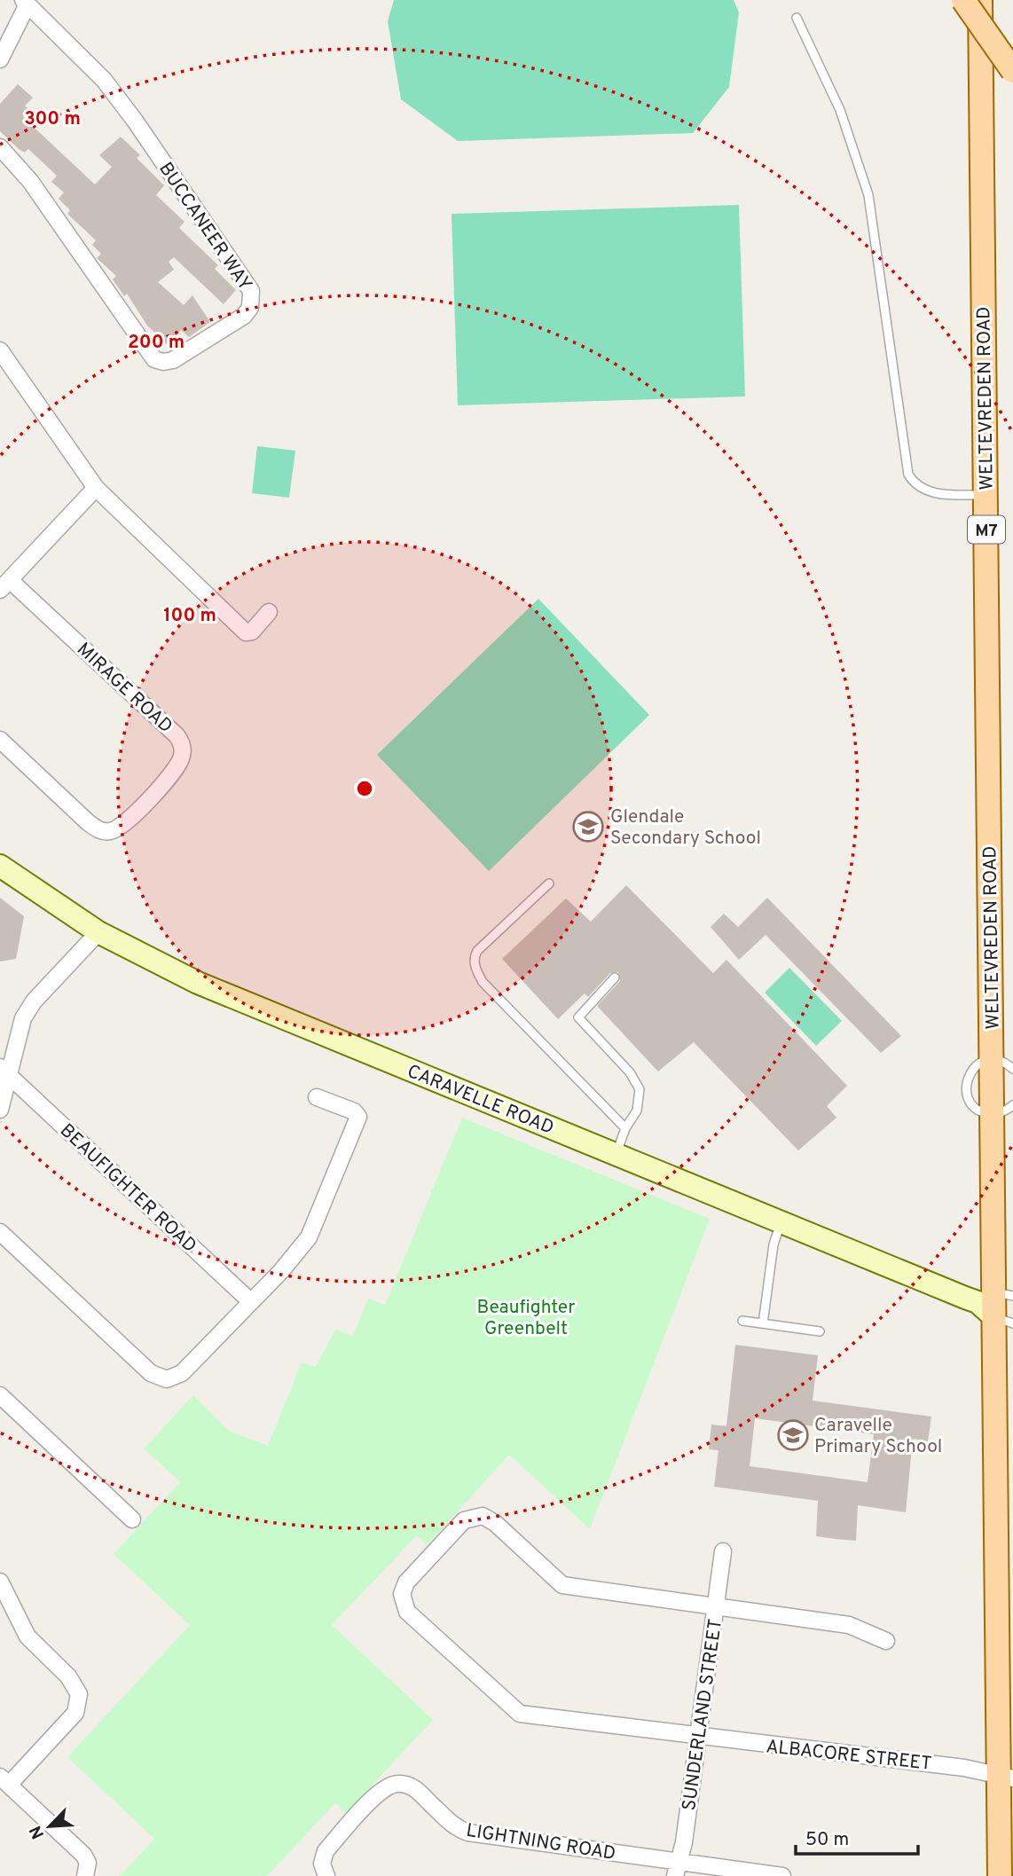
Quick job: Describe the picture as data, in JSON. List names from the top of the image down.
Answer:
{
  "streets": {
    "main road": ["WELTEVREDEN ROAD", "M7"],
    "street": [
      "BUCCANEER WAY",
      "MIRAGE ROAD",
      "CARAVELLE ROAD",
      "BEAUFIGHTER ROAD",
      "SUNDERLAND STREET",
      "ALBACORE STREET",
      "LIGHTNING ROAD"
    ]
  },
  "crossings": [
    ["WELTEVREDEN ROAD", "CARAVELLE ROAD"],
    ["WELTEVREDEN ROAD", "ALBACORE STREET"],
    ["SUNDERLAND STREET", "ALBACORE STREET"],
    ["SUNDERLAND STREET", "LIGHTNING ROAD"]
  ],
  "parks": ["Beaufighter Greenbelt"],
  "places": {
    "school or university": ["Glendale Secondary School", "Caravelle Primary School"]
  },
  "scale_bar": "50 m",
  "north": "bottom left",
  "rings": ["300 m", "200 m", "100 m"]
}
